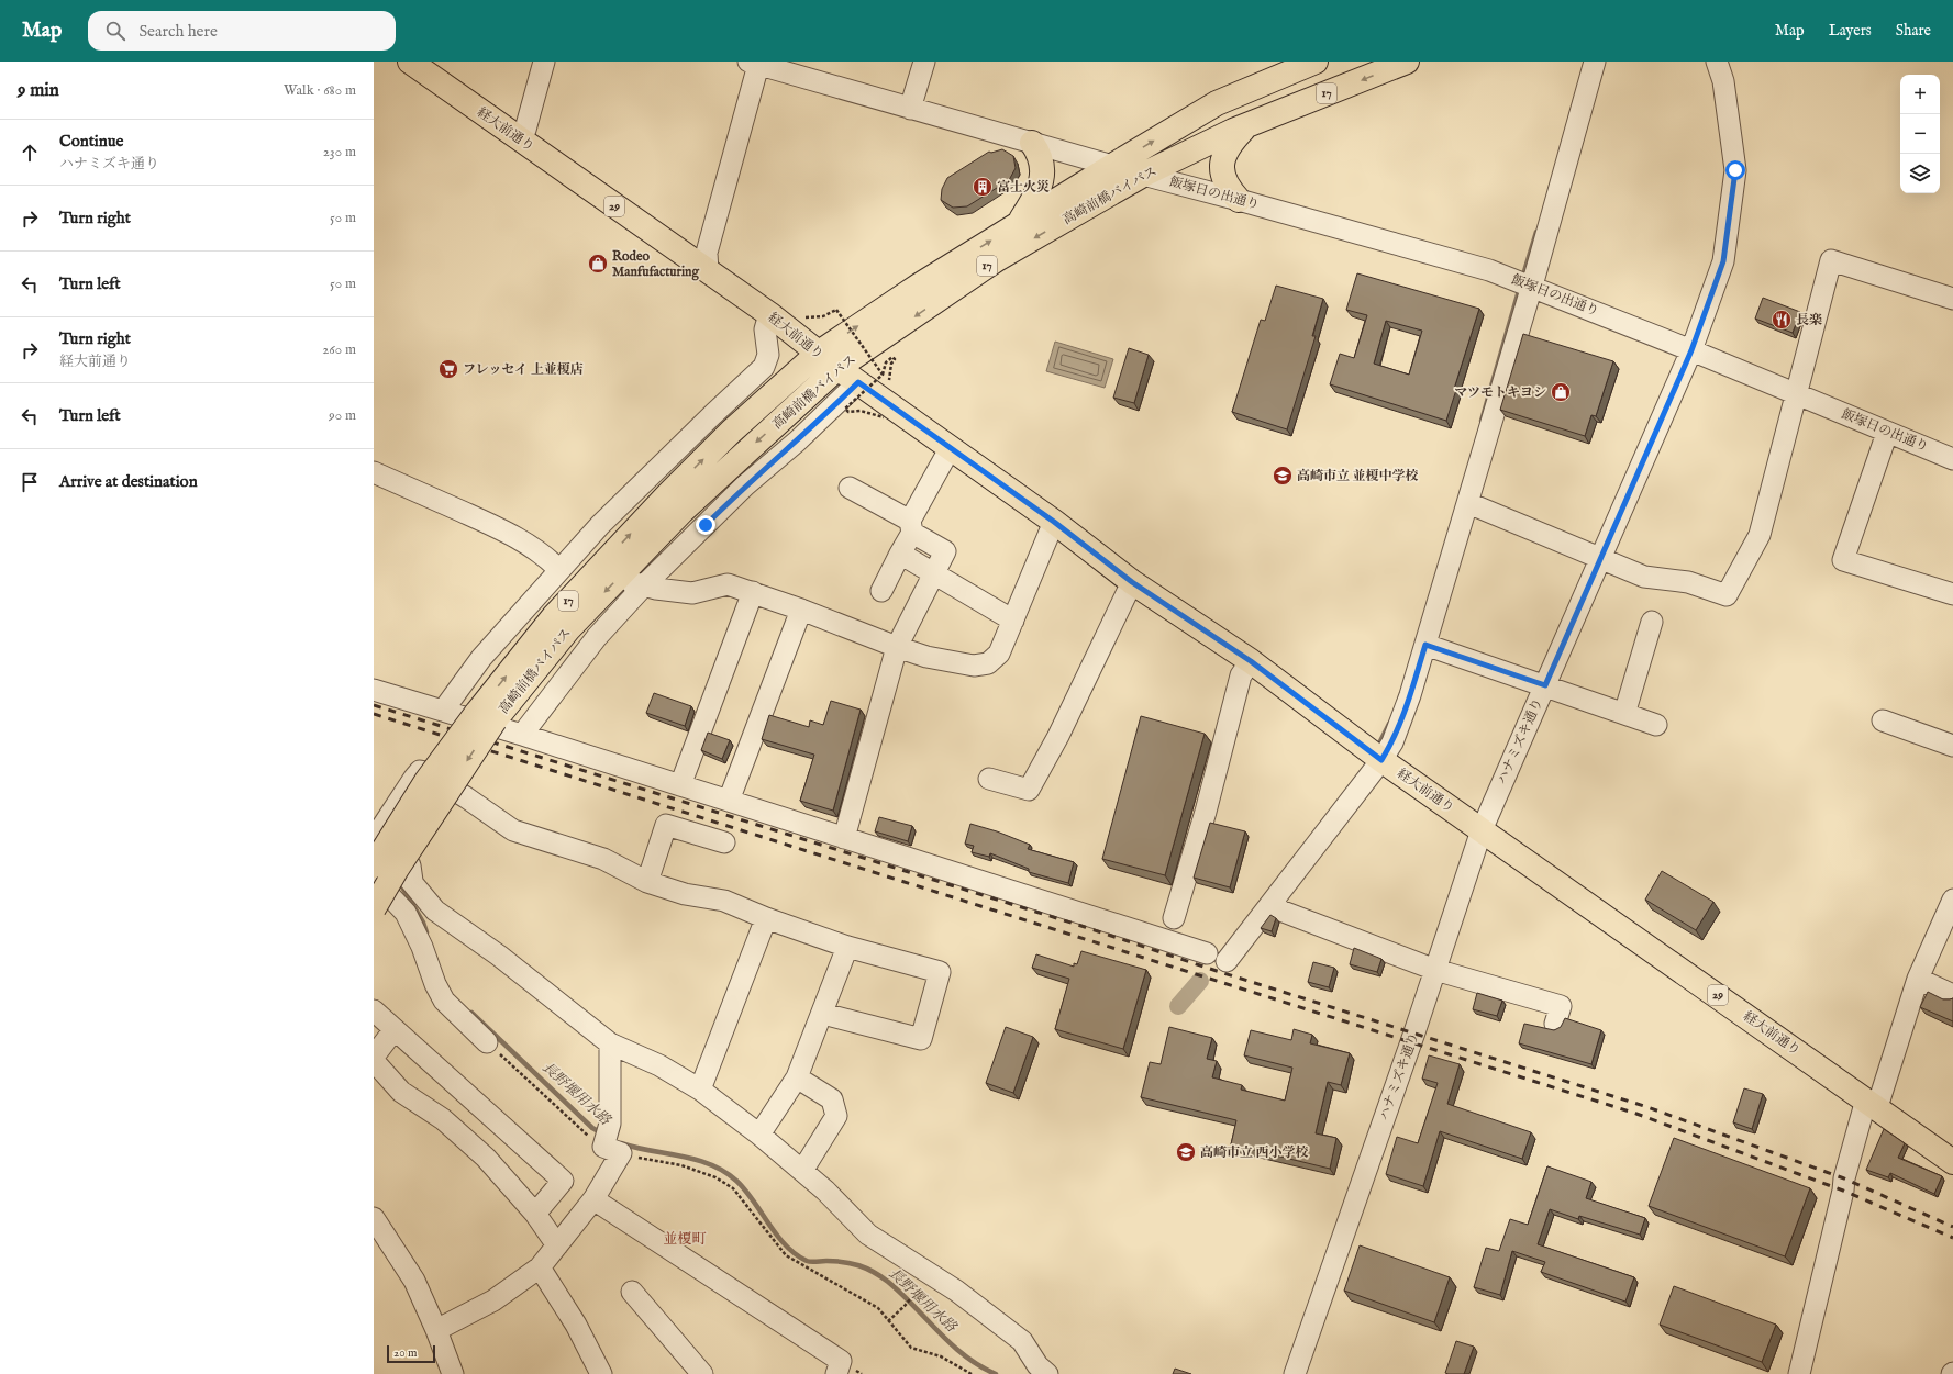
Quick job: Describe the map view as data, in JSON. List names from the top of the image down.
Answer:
{
  "streets": {
    "main road": [
      "17",
      "経大前通り",
      "高崎前橋バイパス",
      "29"
    ],
    "street": ["飯塚日の出通り", "ハナミズキ通り"]
  },
  "crossings": [
    ["経大前通り", "高崎前橋バイパス"],
    ["経大前通り", "ハナミズキ通り"],
    ["飯塚日の出通り", "高崎前橋バイパス"],
    ["飯塚日の出通り", "ハナミズキ通り"]
  ],
  "districts": ["並榎町"],
  "water": ["長野堰用水路"],
  "places": {
    "building": ["富士火災"],
    "shop": ["Rodeo Manfufacturing", "マツモトキヨシ"],
    "restaurant": ["長楽"],
    "supermarket": ["フレッセイ 上並榎店"],
    "school or university": ["高崎市立 並榎中学校", "高崎市立 西小学校"]
  },
  "scale_bar": "20 m",
  "page": {
    "header": "Map",
    "search": "Search here",
    "nav": ["Map", "Layers", "Share"],
    "heading": ["9 min", "Walk · 680 m"],
    "map_buttons": ["+", "−"],
    "list": [
      ["Continue", "ハナミズキ通り", "230 m"],
      ["Turn right", "50 m"],
      ["Turn left", "50 m"],
      ["Turn right", "経大前通り", "260 m"],
      ["Turn left", "90 m"],
      "Arrive at destination"
    ],
    "scale": "20 m"
  }
}
